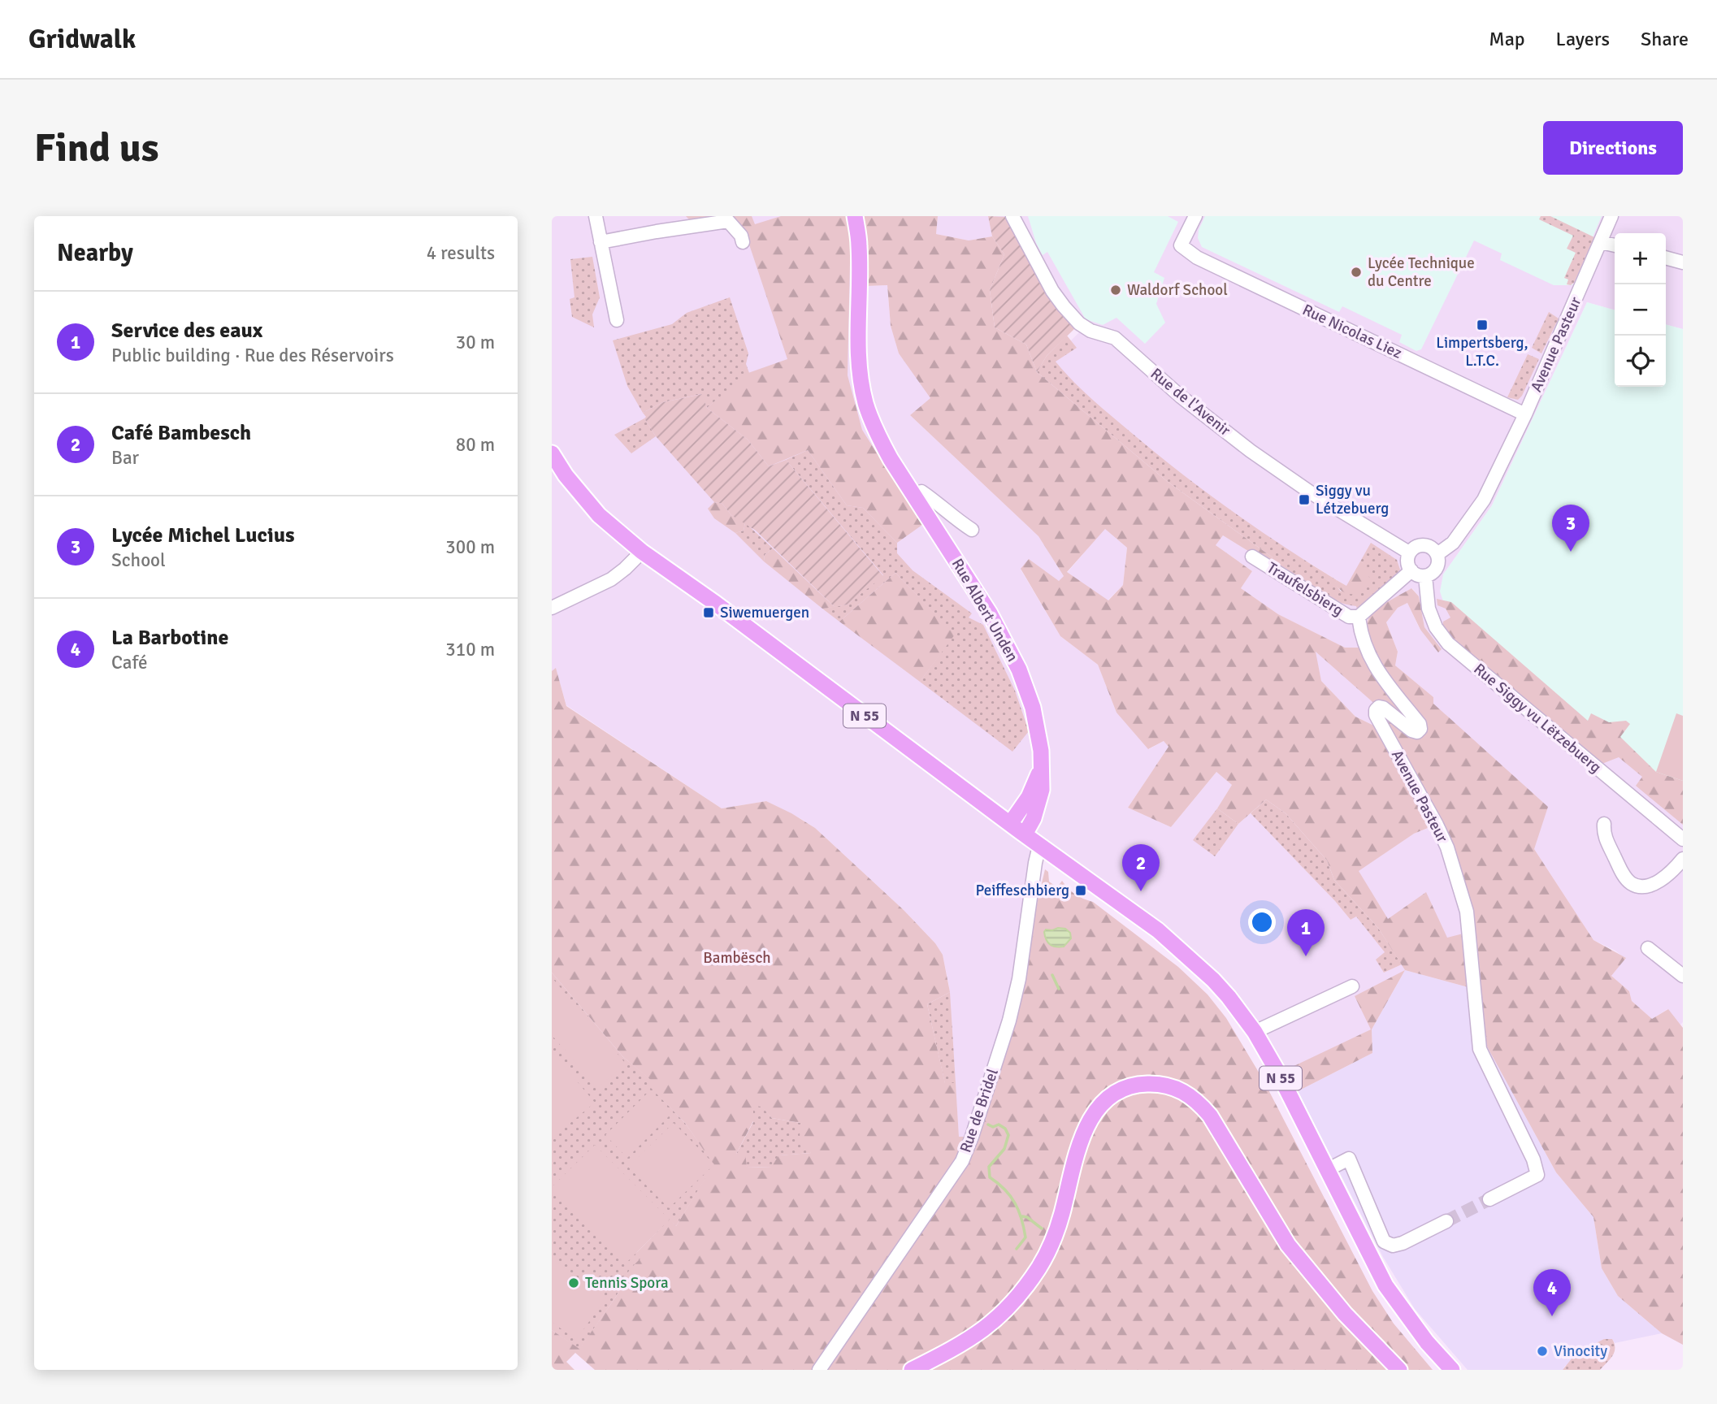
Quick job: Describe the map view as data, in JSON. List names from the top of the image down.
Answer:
{
  "streets": {
    "main road": ["Rue Albert Unden", "N 55"],
    "street": [
      "Rue Nicolas Liez",
      "Avenue Pasteur",
      "Rue de l'Avenir",
      "Traufelsbierg",
      "Rue Siggy vu Lëtzebuerg",
      "Rue de Bridel"
    ]
  },
  "crossings": [
    ["Rue Nicolas Liez", "Avenue Pasteur"],
    ["Avenue Pasteur", "Rue de l'Avenir"],
    ["Avenue Pasteur", "Traufelsbierg"],
    ["Avenue Pasteur", "Rue Siggy vu Lëtzebuerg"],
    ["Rue de l'Avenir", "Rue Siggy vu Lëtzebuerg"],
    ["Rue Albert Unden", "N 55"],
    ["N 55", "Rue de Bridel"]
  ],
  "parks": ["Bambësch"],
  "places": {
    "other": [
      "Lycée Technique du Centre",
      "Waldorf School",
      "Tennis Spora",
      "Vinocity"
    ],
    "transit": [
      "Limpertsberg, L.T.C.",
      "Siggy vu Létzebuerg",
      "Siwemuergen",
      "Peiffeschbierg"
    ]
  },
  "page": {
    "header": "Gridwalk",
    "nav": ["Map", "Layers", "Share"],
    "buttons": "Directions",
    "title": "Find us",
    "heading": ["Nearby", "4 results"],
    "map_buttons": ["+", "−"],
    "list": [
      {
        "mark": "1",
        "name": "Service des eaux",
        "note": "Public building · Rue des Réservoirs",
        "value": "30 m"
      },
      {
        "mark": "2",
        "name": "Café Bambesch",
        "note": "Bar",
        "value": "80 m"
      },
      {
        "mark": "3",
        "name": "Lycée Michel Lucius",
        "note": "School",
        "value": "300 m"
      },
      {
        "mark": "4",
        "name": "La Barbotine",
        "note": "Café",
        "value": "310 m"
      }
    ],
    "pins": [
      "3",
      "2",
      "1",
      "4"
    ]
  }
}
